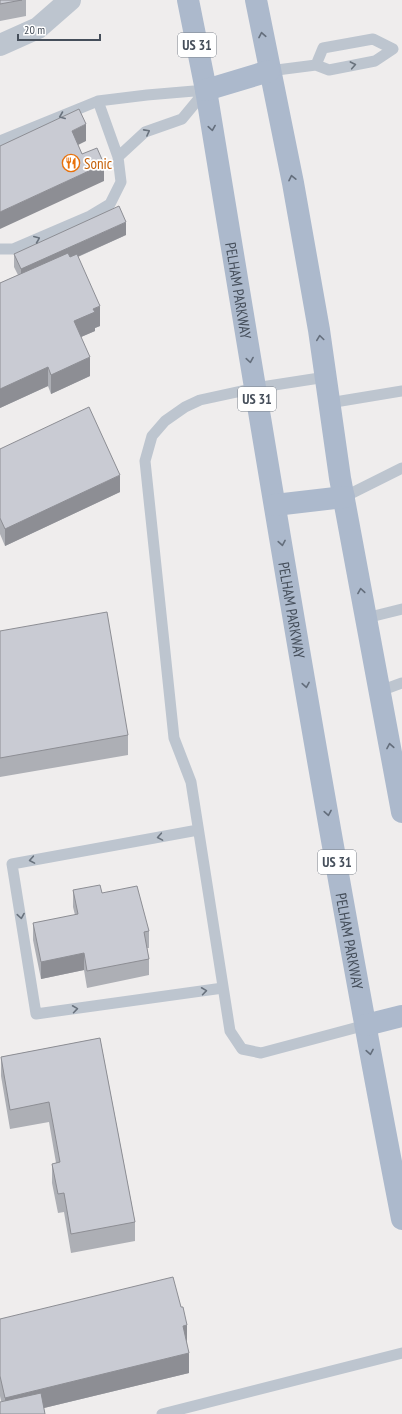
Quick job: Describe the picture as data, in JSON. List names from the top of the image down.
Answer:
{
  "streets": {
    "main road": ["US 31", "PELHAM PARKWAY"]
  },
  "places": {
    "restaurant": ["Sonic"]
  },
  "scale_bar": "20 m"
}
